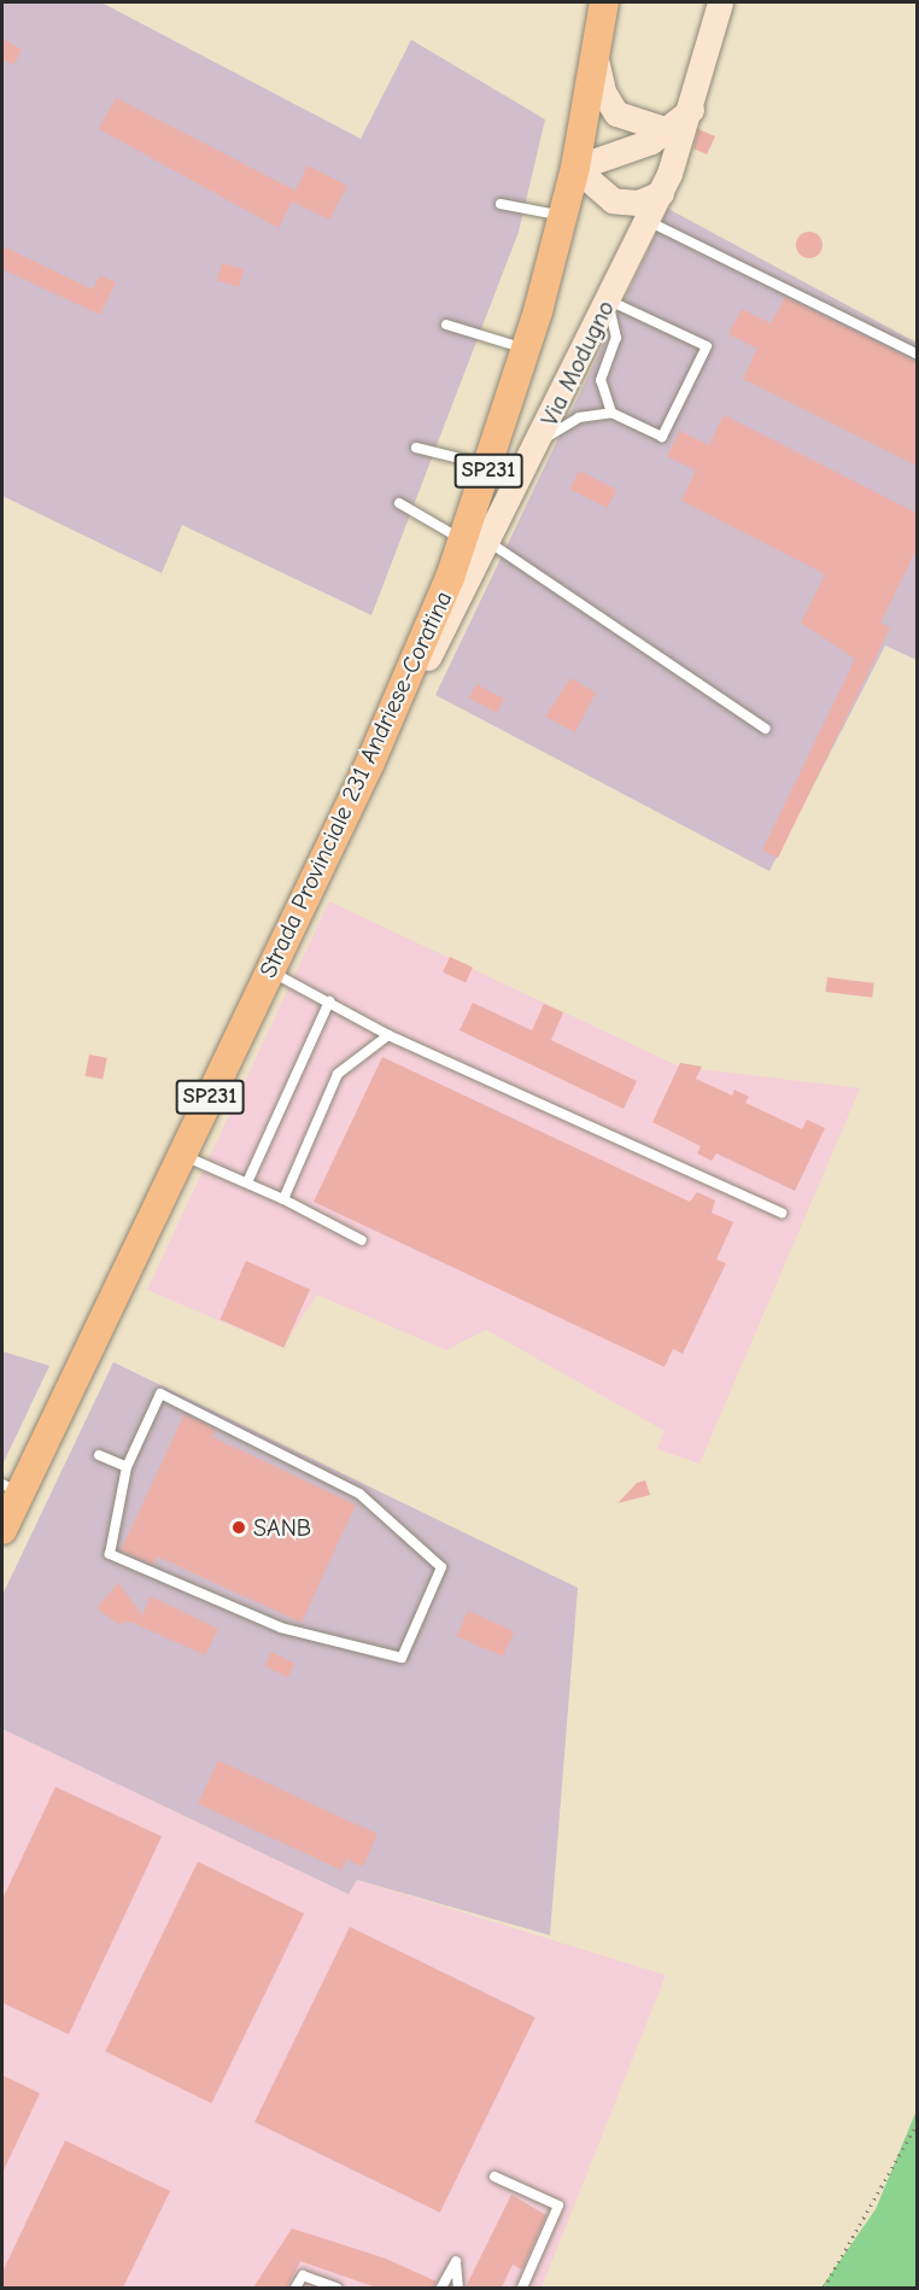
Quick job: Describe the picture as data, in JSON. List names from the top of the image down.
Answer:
{
  "streets": {
    "main road": ["SP231", "Strada Provinciale 231 Andriese-Coratina"],
    "street": ["Via Modugno"]
  },
  "crossings": [
    ["Via Modugno", "Strada Provinciale 231 Andriese-Coratina"]
  ],
  "places": ["SANB"]
}
